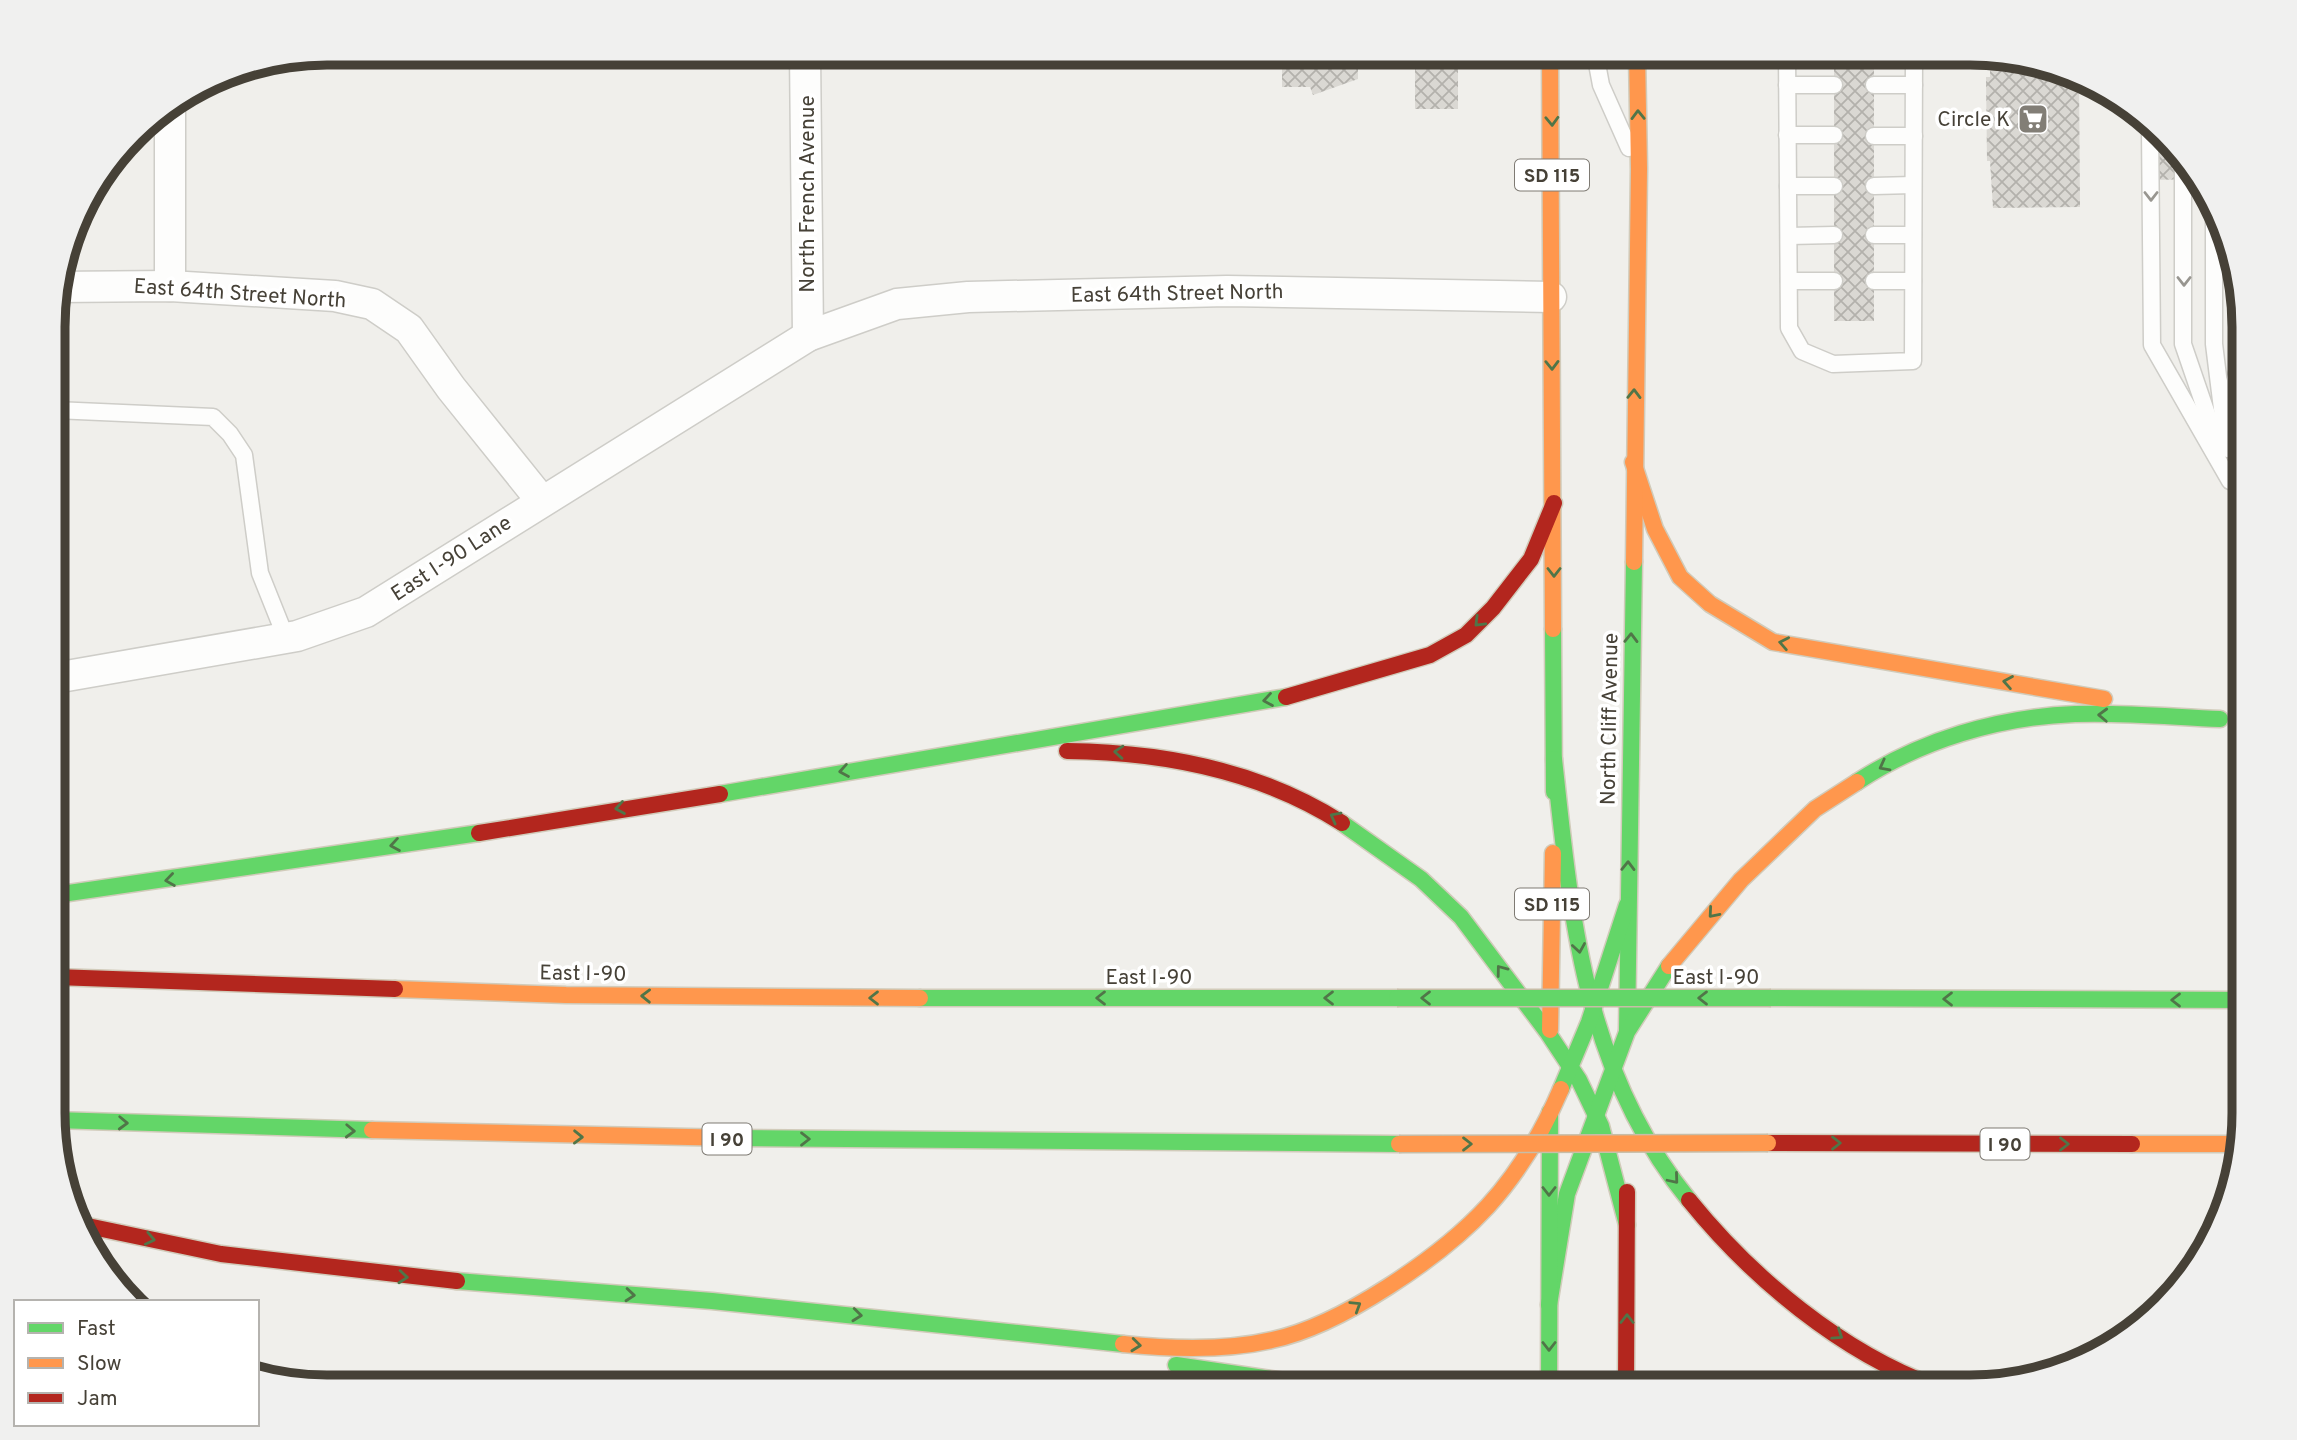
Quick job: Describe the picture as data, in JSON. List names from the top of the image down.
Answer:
{
  "streets": {
    "main road": [
      "SD 115",
      "North Cliff Avenue",
      "East I-90",
      "I 90"
    ],
    "street": ["North French Avenue", "East 64th Street North", "East I-90 Lane"]
  },
  "crossings": [
    ["SD 115", "East 64th Street North"],
    ["North French Avenue", "East 64th Street North"],
    ["North French Avenue", "East I-90 Lane"],
    ["East 64th Street North", "East I-90 Lane"]
  ],
  "one_way": ["East I-90"],
  "places": {
    "supermarket": ["Circle K"]
  },
  "legend": ["Fast", "Slow", "Jam"]
}
